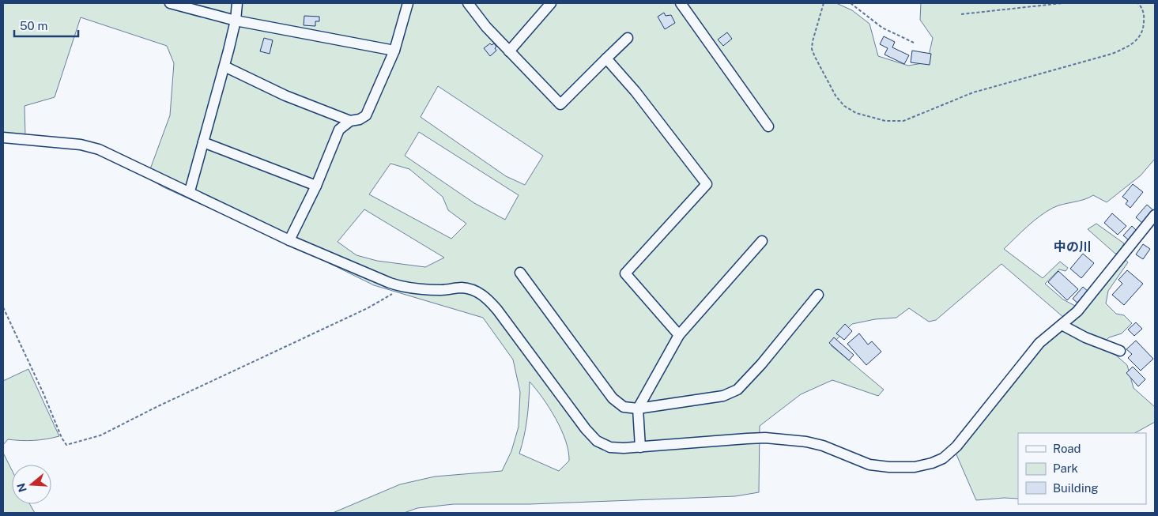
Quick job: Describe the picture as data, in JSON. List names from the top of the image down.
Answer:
{
  "districts": ["中の川"],
  "legend": ["Road", "Park", "Building"],
  "scale_bar": "50 m",
  "north": "left"
}
